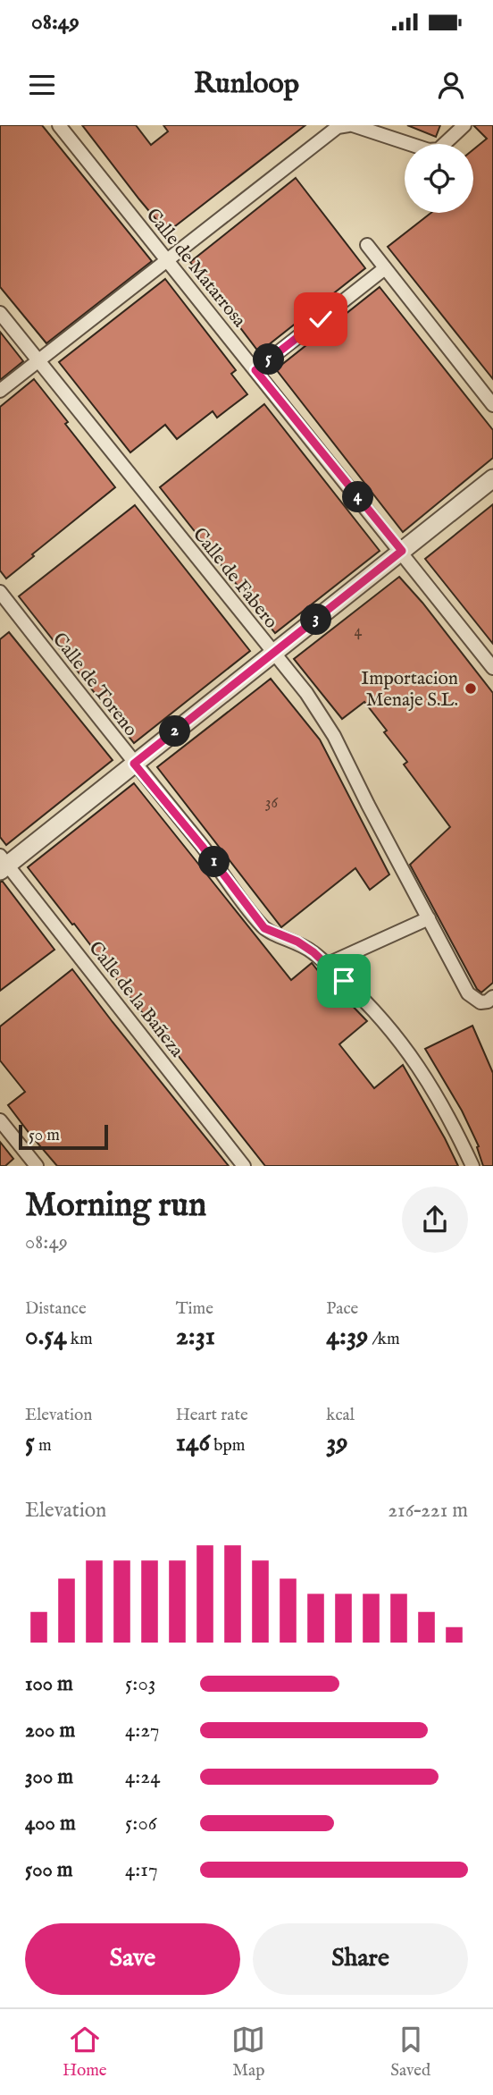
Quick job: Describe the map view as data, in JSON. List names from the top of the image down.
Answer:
{
  "streets": {
    "street": [
      "Calle de Matarrosa",
      "Calle de Fabero",
      "Calle de Toreno",
      "Calle de la Bañeza"
    ]
  },
  "places": ["Importacion Menaje S.L."],
  "house_numbers": ["4", "36"],
  "scale_bar": "50 m",
  "page": {
    "status": "08:49",
    "header": "Runloop",
    "pins": [
      "5",
      "4",
      "3",
      "2",
      "1"
    ],
    "scale": "50 m",
    "heading": ["Morning run", "08:49"],
    "stats": [
      ["Distance", "0.54 km"],
      ["Time", "2:31"],
      ["Pace", "4:39 /km"],
      ["Elevation", "5 m"],
      ["Heart rate", "146 bpm"],
      ["kcal", "39"]
    ],
    "chart": ["Elevation", "216–221 m"],
    "list": [
      {
        "name": "100 m",
        "note": "5:03"
      },
      {
        "name": "200 m",
        "note": "4:27"
      },
      {
        "name": "300 m",
        "note": "4:24"
      },
      {
        "name": "400 m",
        "note": "5:06"
      },
      {
        "name": "500 m",
        "note": "4:17"
      }
    ],
    "buttons": ["Save", "Share"],
    "tabs": ["Home", "Map", "Saved"]
  }
}
